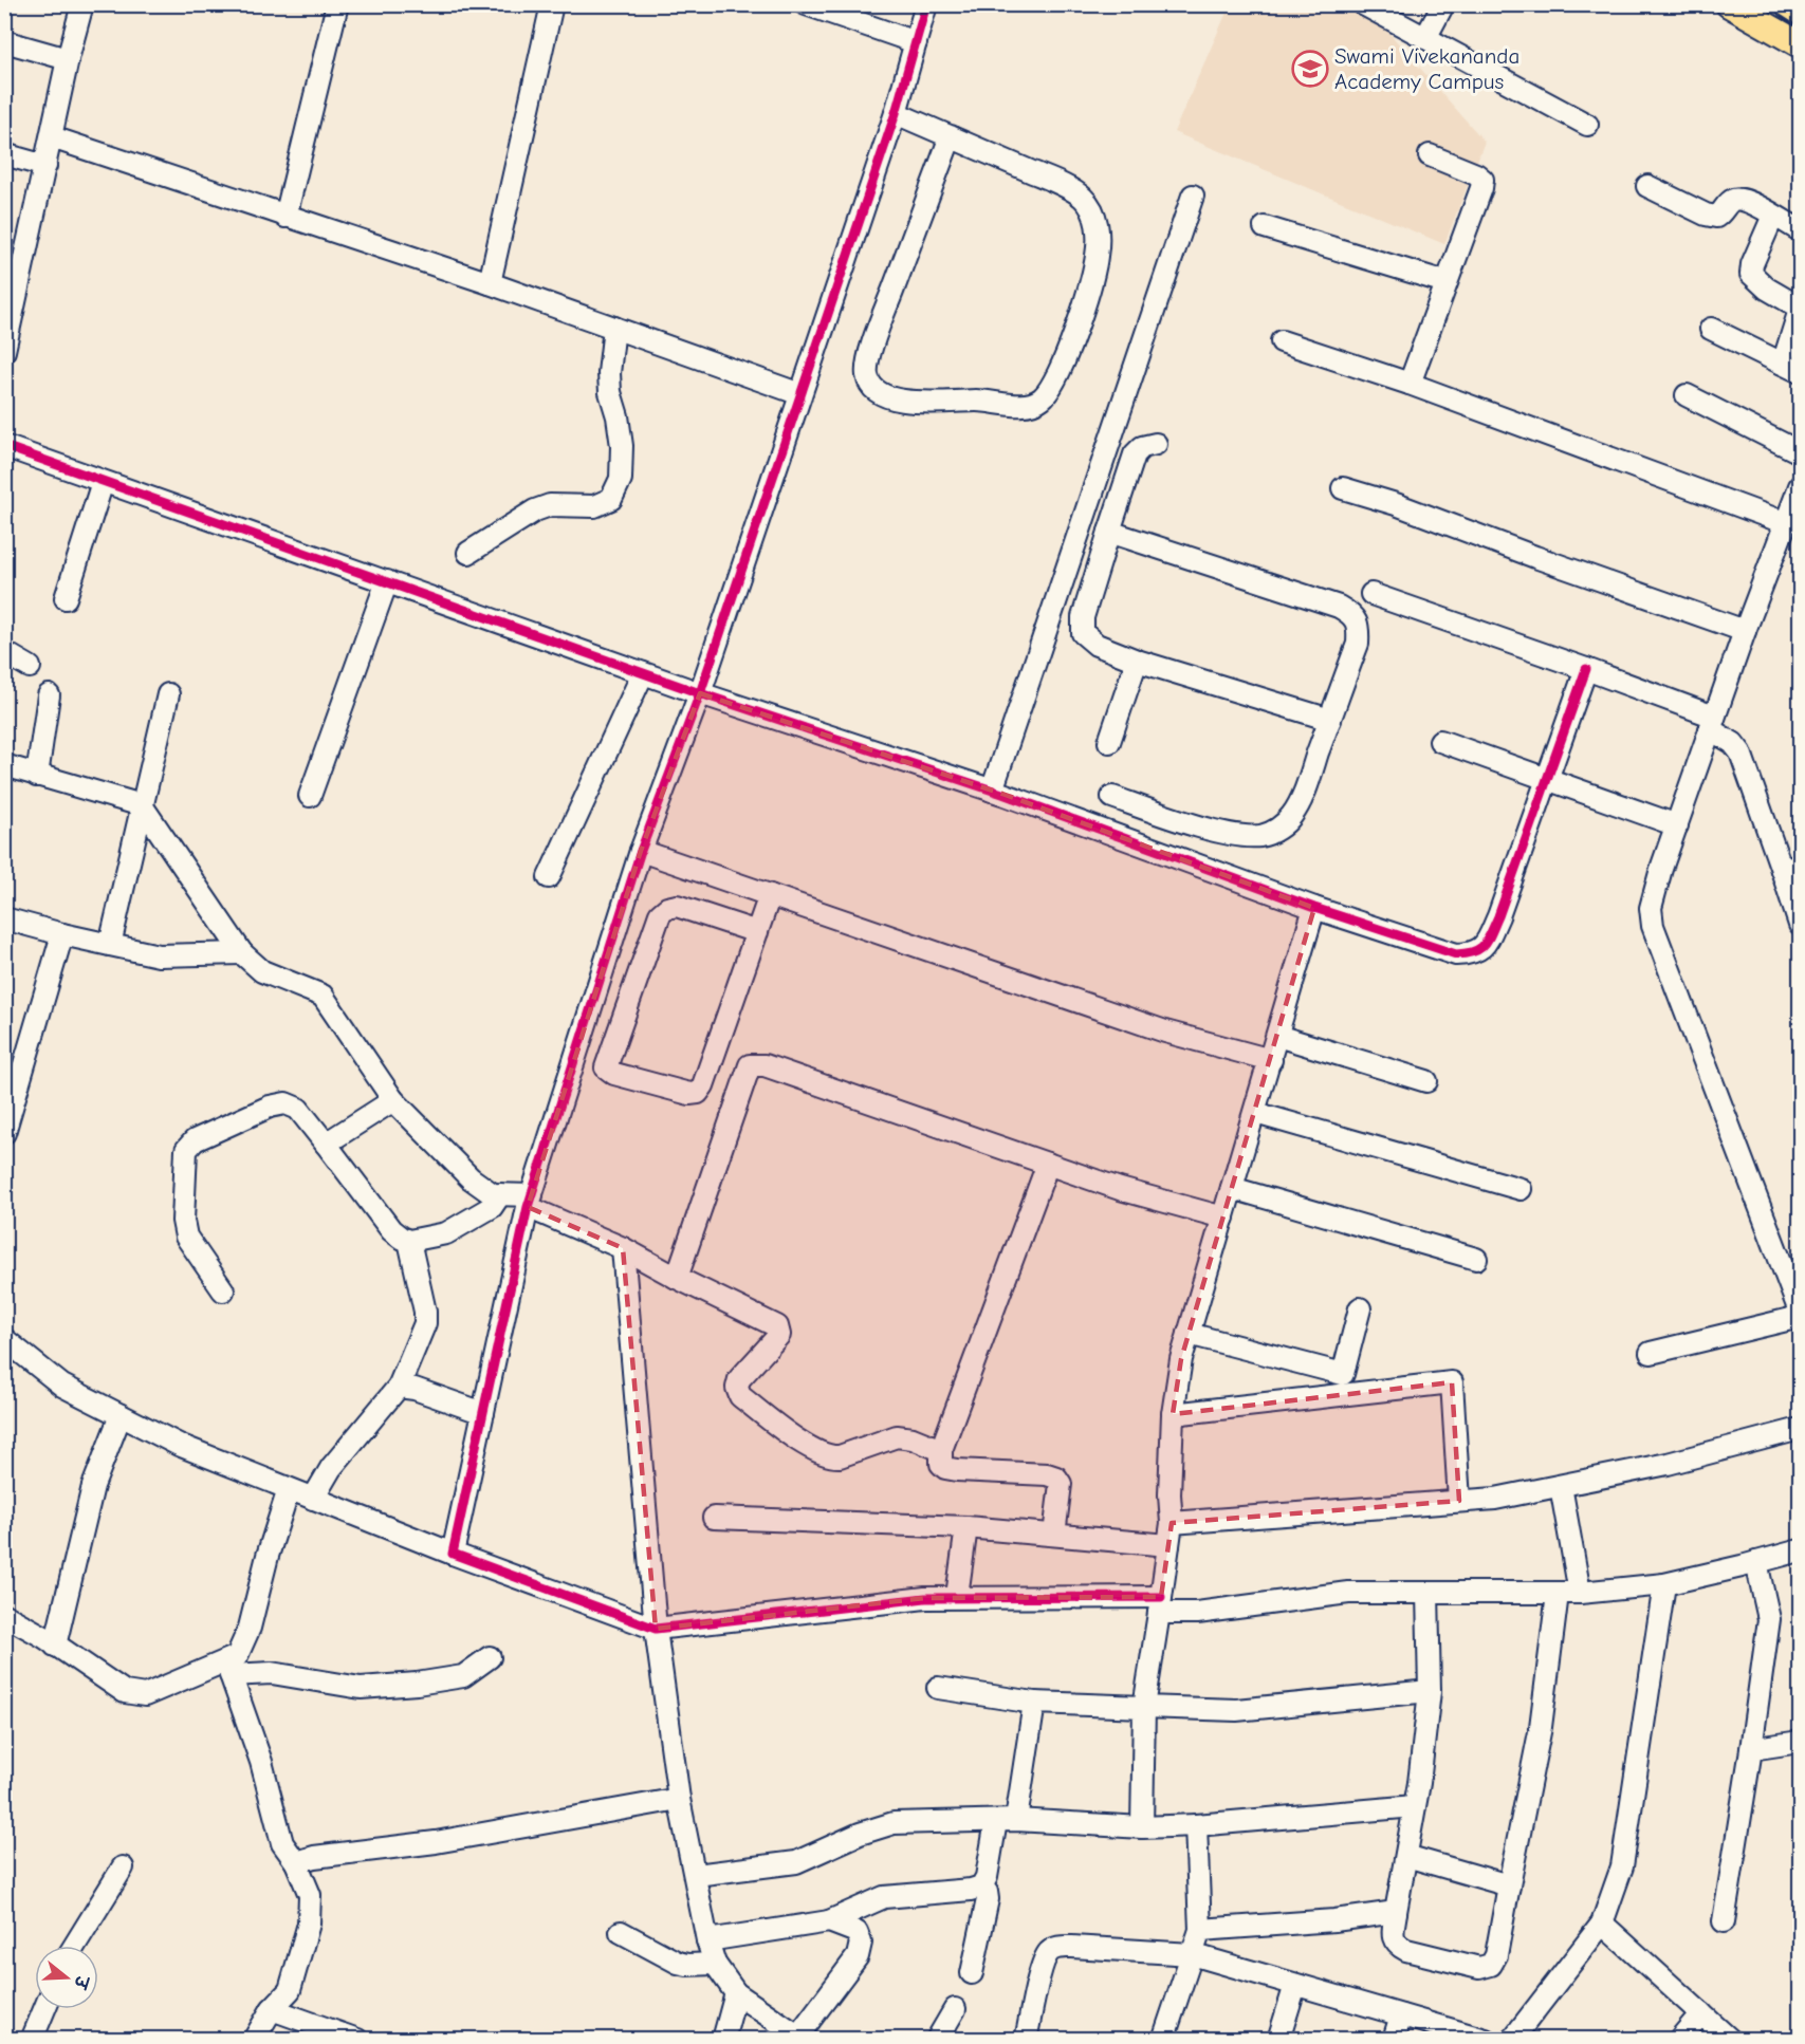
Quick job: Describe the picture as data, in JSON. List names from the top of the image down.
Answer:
{
  "places": {
    "school or university": ["Swami Vivekananda Academy Campus"]
  },
  "north": "right"
}
